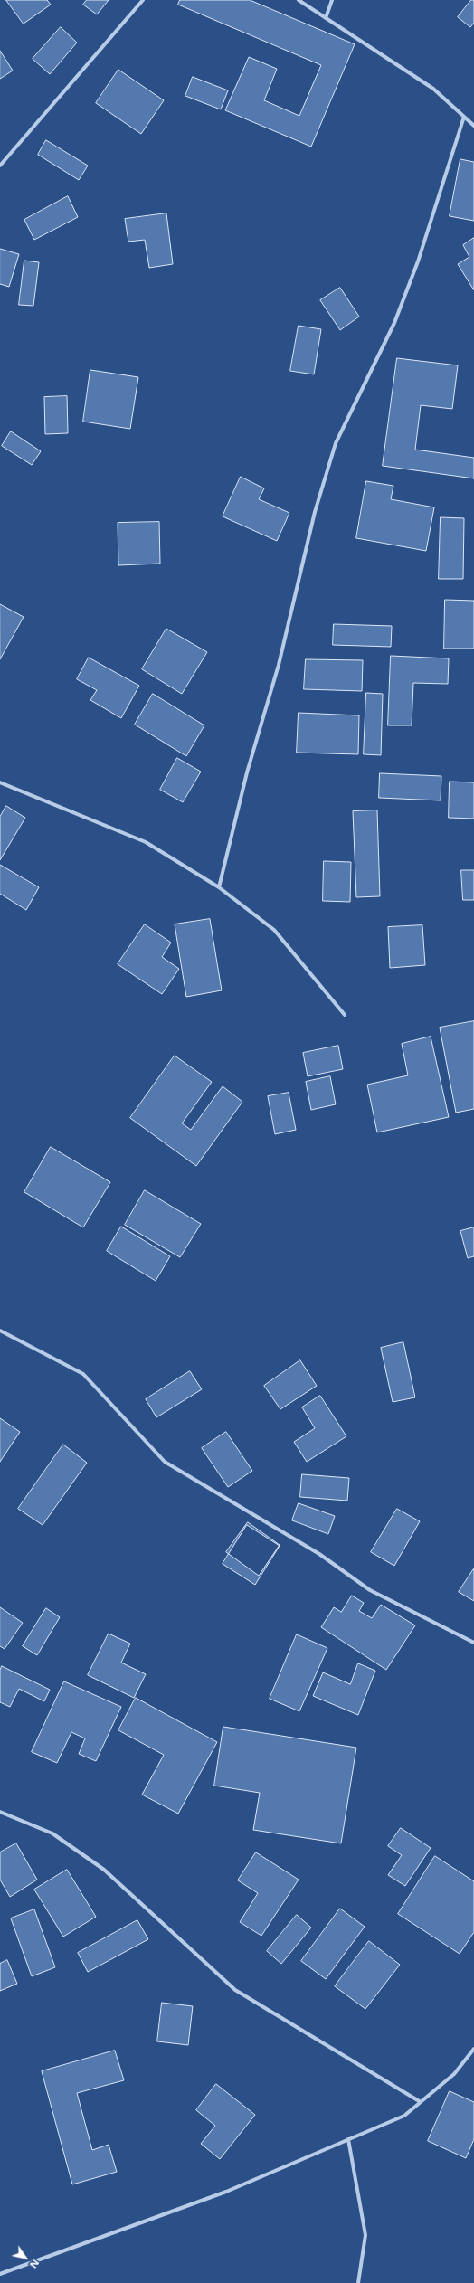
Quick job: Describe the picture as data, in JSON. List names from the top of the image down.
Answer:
{
  "north": "bottom right"
}
